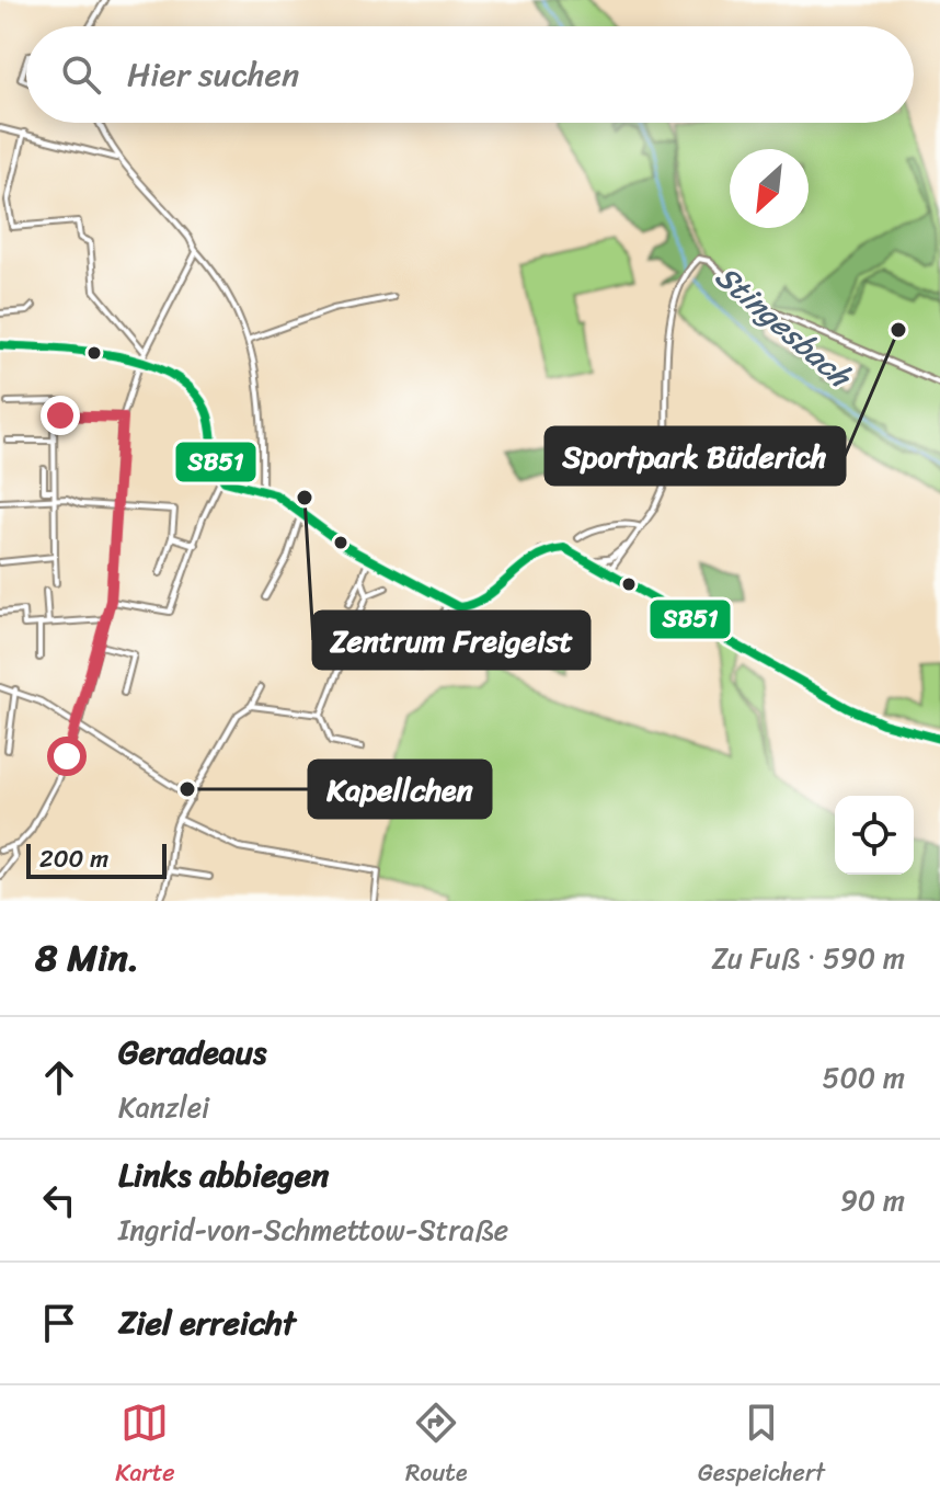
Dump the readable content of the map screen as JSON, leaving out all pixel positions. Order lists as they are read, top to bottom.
{
  "water": ["Stingesbach"],
  "places": ["Sportpark Büderich", "Zentrum Freigeist", "Kapellchen"],
  "lines": ["transit line SB51"],
  "scale_bar": "200 m",
  "north": "bottom left",
  "page": {
    "search": "Hier suchen",
    "scale": "200 m",
    "heading": ["8 Min.", "Zu Fuß · 590 m"],
    "list": [
      ["Geradeaus", "Kanzlei", "500 m"],
      ["Links abbiegen", "Ingrid-von-Schmettow-Straße", "90 m"],
      "Ziel erreicht"
    ],
    "nav": ["Karte", "Route", "Gespeichert"]
  }
}
